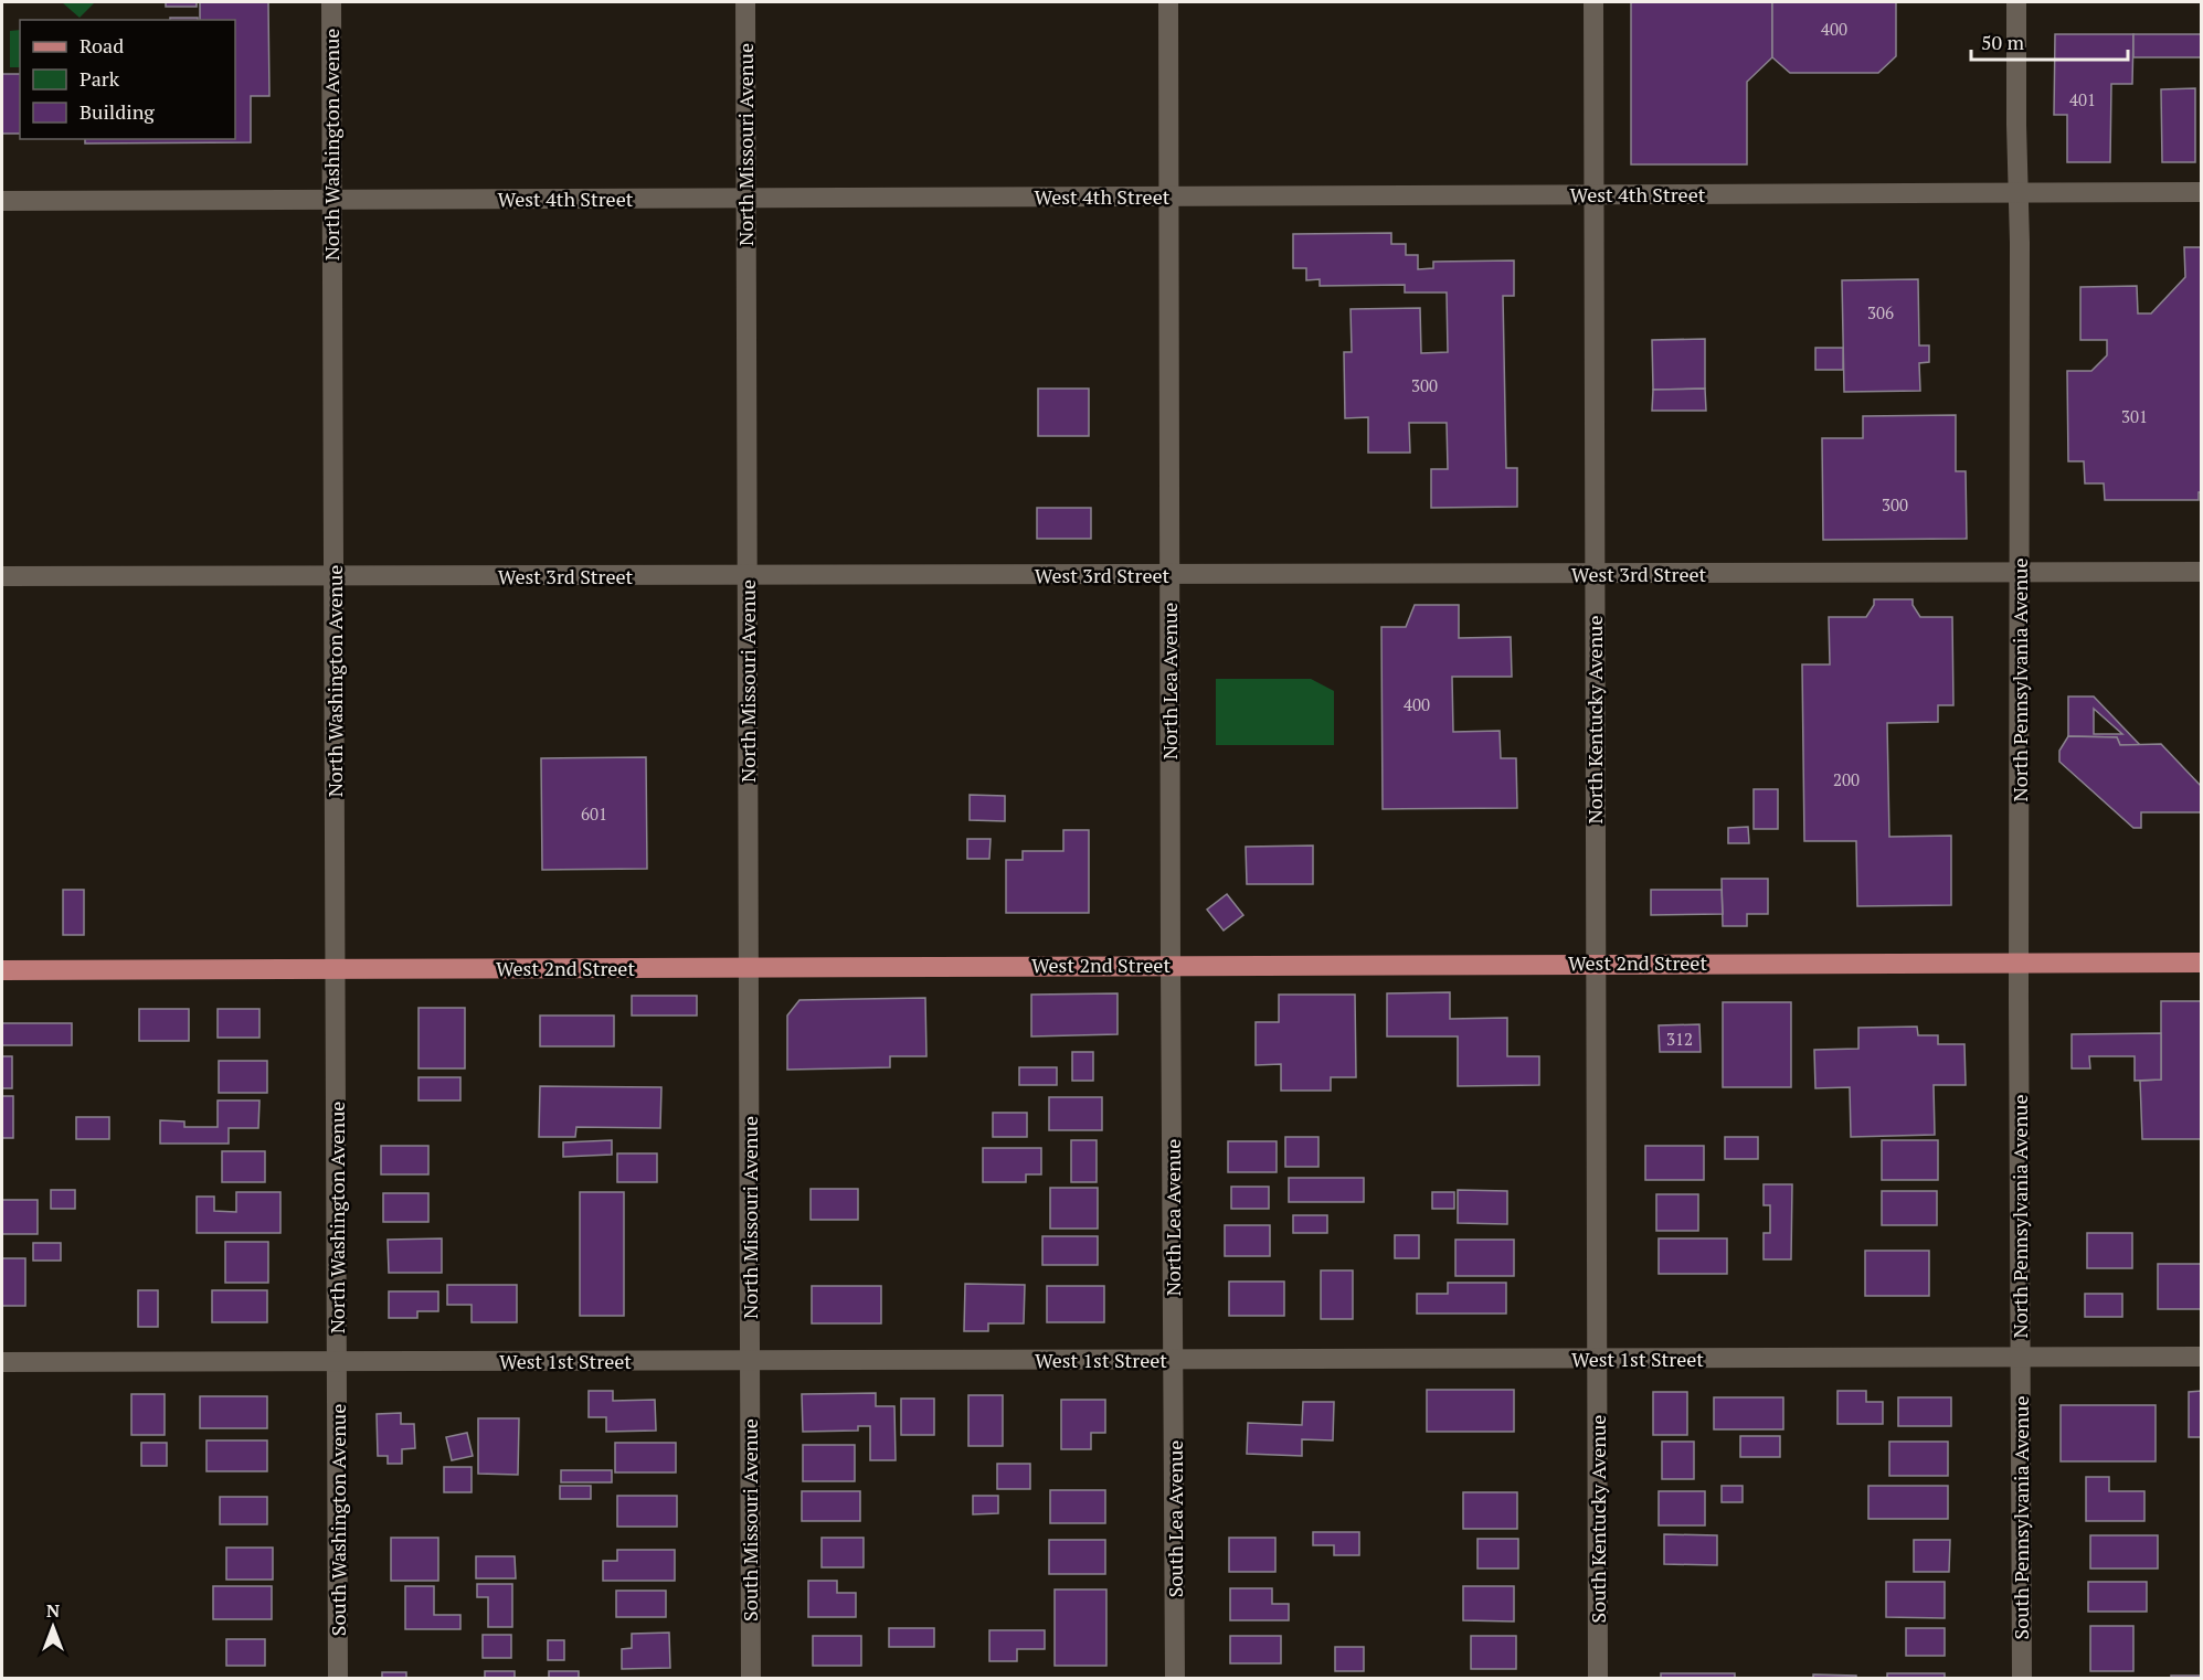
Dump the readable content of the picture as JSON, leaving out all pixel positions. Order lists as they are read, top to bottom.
{
  "streets": {
    "main road": ["West 2nd Street"],
    "street": [
      "North Washington Avenue",
      "North Missouri Avenue",
      "West 4th Street",
      "West 3rd Street",
      "North Pennsylvania Avenue",
      "North Lea Avenue",
      "North Kentucky Avenue",
      "West 1st Street",
      "South Pennsylvania Avenue",
      "South Lea Avenue",
      "South Kentucky Avenue",
      "South Washington Avenue",
      "South Missouri Avenue"
    ]
  },
  "crossings": [
    ["North Washington Avenue", "West 4th Street"],
    ["North Washington Avenue", "West 3rd Street"],
    ["North Washington Avenue", "West 2nd Street"],
    ["North Washington Avenue", "West 1st Street"],
    ["North Washington Avenue", "South Washington Avenue"],
    ["North Missouri Avenue", "West 4th Street"],
    ["North Missouri Avenue", "West 3rd Street"],
    ["North Missouri Avenue", "West 2nd Street"],
    ["North Missouri Avenue", "West 1st Street"],
    ["North Missouri Avenue", "South Missouri Avenue"],
    ["West 4th Street", "North Pennsylvania Avenue"],
    ["West 4th Street", "North Lea Avenue"],
    ["West 4th Street", "North Kentucky Avenue"],
    ["West 3rd Street", "North Pennsylvania Avenue"],
    ["West 3rd Street", "North Lea Avenue"],
    ["West 3rd Street", "North Kentucky Avenue"],
    ["North Pennsylvania Avenue", "West 2nd Street"],
    ["North Pennsylvania Avenue", "West 1st Street"],
    ["North Pennsylvania Avenue", "South Pennsylvania Avenue"],
    ["North Lea Avenue", "West 2nd Street"],
    ["North Lea Avenue", "West 1st Street"],
    ["North Lea Avenue", "South Lea Avenue"],
    ["North Kentucky Avenue", "West 2nd Street"],
    ["North Kentucky Avenue", "West 1st Street"],
    ["North Kentucky Avenue", "South Kentucky Avenue"],
    ["West 1st Street", "South Pennsylvania Avenue"],
    ["West 1st Street", "South Lea Avenue"],
    ["West 1st Street", "South Kentucky Avenue"],
    ["West 1st Street", "South Washington Avenue"],
    ["West 1st Street", "South Missouri Avenue"]
  ],
  "house_numbers": [
    "400",
    "401",
    "306",
    "300",
    "301",
    "300",
    "400",
    "200",
    "601",
    "312"
  ],
  "legend": ["Road", "Park", "Building"],
  "scale_bar": "50 m",
  "north": "top"
}
